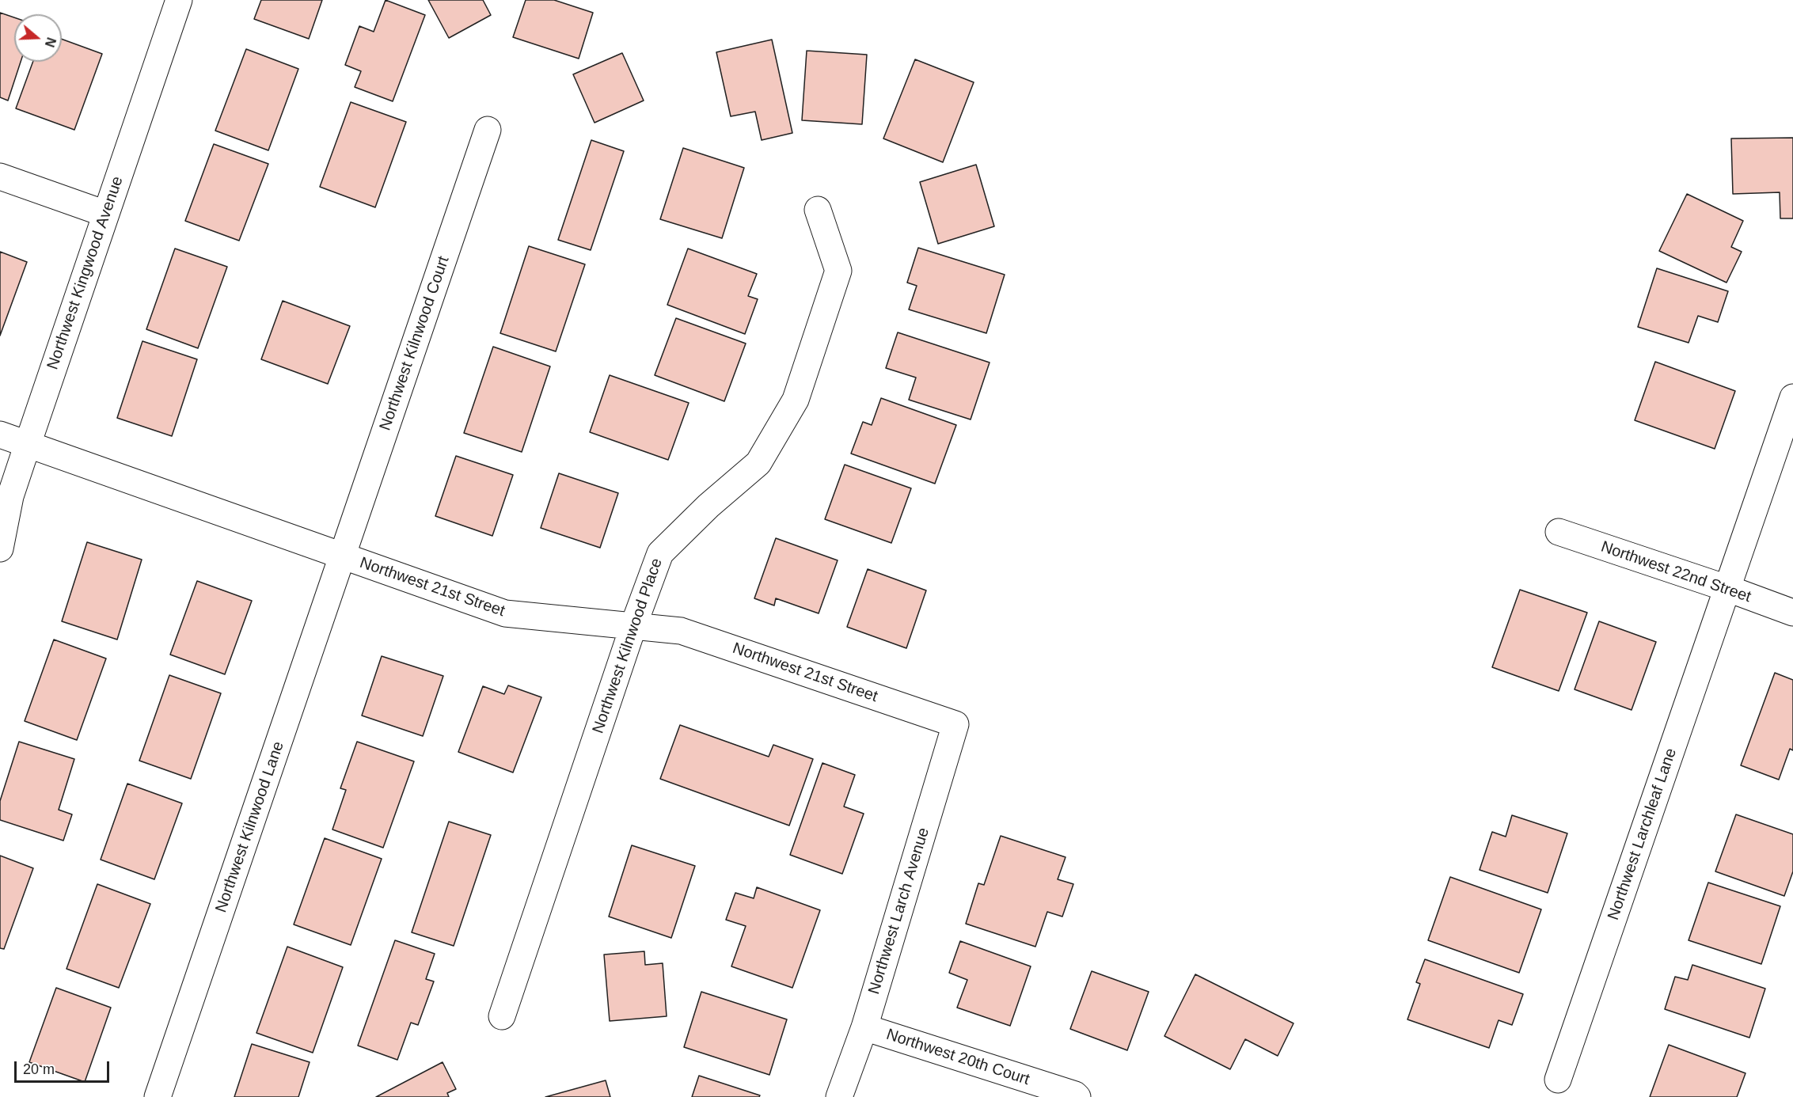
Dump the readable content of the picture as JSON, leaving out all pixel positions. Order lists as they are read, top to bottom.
{
  "streets": {
    "street": [
      "Northwest Kingwood Avenue",
      "Northwest Kilnwood Court",
      "Northwest 22nd Street",
      "Northwest 21st Street",
      "Northwest Kilnwood Place",
      "Northwest Kilnwood Lane",
      "Northwest Larchleaf Lane",
      "Northwest Larch Avenue",
      "Northwest 20th Court"
    ]
  },
  "crossings": [
    ["Northwest Kingwood Avenue", "Northwest 21st Street"],
    ["Northwest Kilnwood Court", "Northwest 21st Street"],
    ["Northwest Kilnwood Court", "Northwest Kilnwood Lane"],
    ["Northwest 22nd Street", "Northwest Larchleaf Lane"],
    ["Northwest 21st Street", "Northwest Kilnwood Place"],
    ["Northwest 21st Street", "Northwest Kilnwood Lane"],
    ["Northwest 21st Street", "Northwest Larch Avenue"],
    ["Northwest Larch Avenue", "Northwest 20th Court"]
  ],
  "scale_bar": "20 m",
  "north": "right"
}
